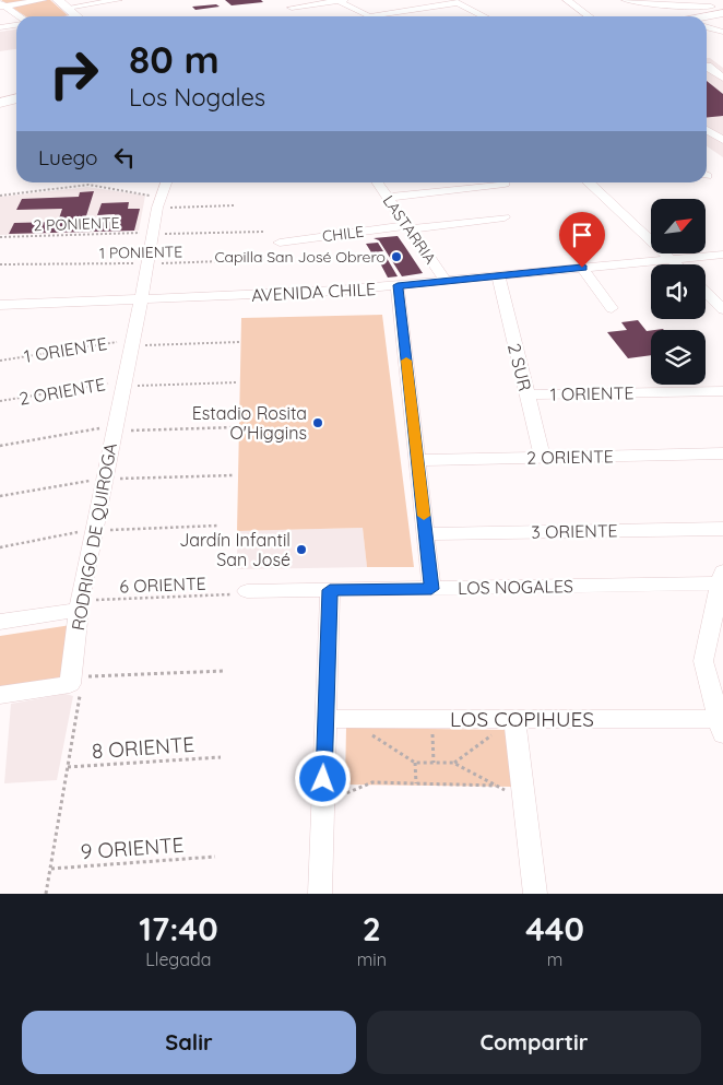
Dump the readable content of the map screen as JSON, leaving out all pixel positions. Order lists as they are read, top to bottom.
{
  "streets": {
    "street": [
      "LASTARRIA",
      "CHILE",
      "AVENIDA CHILE",
      "1 ORIENTE",
      "2 SUR",
      "2 ORIENTE",
      "3 ORIENTE",
      "RODRIGO DE QUIROGA",
      "LOS NOGALES",
      "LOS COPIHUES"
    ],
    "path": [
      "2 PONIENTE",
      "1 PONIENTE",
      "6 ORIENTE",
      "8 ORIENTE",
      "9 ORIENTE"
    ]
  },
  "crossings": [
    ["2 PONIENTE", "RODRIGO DE QUIROGA"],
    ["LASTARRIA", "CHILE"],
    ["LASTARRIA", "AVENIDA CHILE"],
    ["1 PONIENTE", "RODRIGO DE QUIROGA"],
    ["AVENIDA CHILE", "2 SUR"],
    ["AVENIDA CHILE", "RODRIGO DE QUIROGA"],
    ["1 ORIENTE", "2 SUR"],
    ["1 ORIENTE", "RODRIGO DE QUIROGA"],
    ["2 SUR", "2 ORIENTE"],
    ["2 ORIENTE", "RODRIGO DE QUIROGA"],
    ["RODRIGO DE QUIROGA", "6 ORIENTE"],
    ["6 ORIENTE", "LOS NOGALES"]
  ],
  "places": ["Capilla San José Obrero", "Estadio Rosita O'Higgins", "Jardín Infantil San José"],
  "north": "top right",
  "page": {
    "turn": ["80 m", "Los Nogales"],
    "then": "Luego",
    "eta": [
      "17:40",
      "Llegada",
      "2",
      "min",
      "440",
      "m"
    ],
    "buttons": ["Salir", "Compartir"]
  }
}
